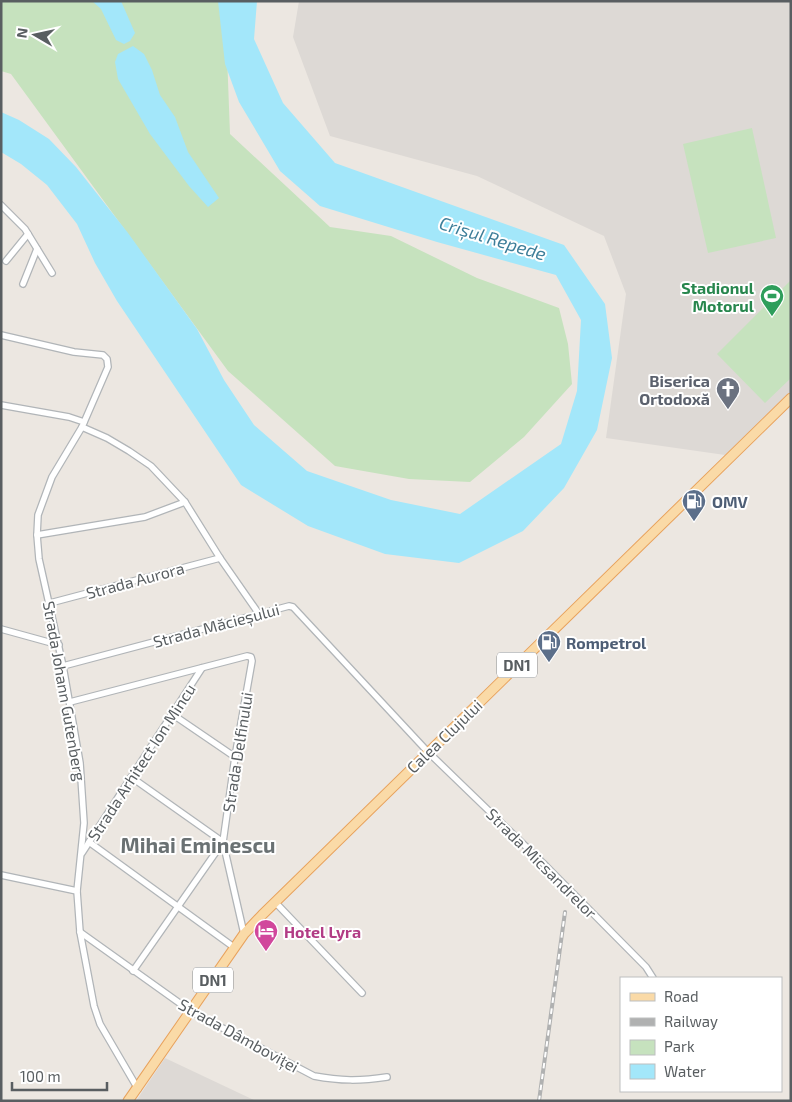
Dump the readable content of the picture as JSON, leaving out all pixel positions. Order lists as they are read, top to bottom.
{
  "streets": {
    "main road": ["DN1", "Calea Clujului"],
    "street": [
      "Strada Aurora",
      "Strada Măcieșului",
      "Strada Johann Gutenberg",
      "Strada Delfinului",
      "Strada Arhitect Ion Mincu",
      "Strada Micsandrelor",
      "Strada Dâmboviței"
    ]
  },
  "crossings": [
    ["Strada Aurora", "Strada Johann Gutenberg"],
    ["Strada Măcieșului", "Strada Johann Gutenberg"],
    ["Strada Măcieșului", "Calea Clujului"],
    ["Strada Măcieșului", "Strada Micsandrelor"],
    ["Strada Johann Gutenberg", "Calea Clujului"],
    ["Strada Johann Gutenberg", "Strada Arhitect Ion Mincu"],
    ["Strada Johann Gutenberg", "Strada Dâmboviței"],
    ["Calea Clujului", "Strada Delfinului"],
    ["Calea Clujului", "Strada Micsandrelor"],
    ["Calea Clujului", "Strada Dâmboviței"],
    ["Strada Delfinului", "Strada Arhitect Ion Mincu"]
  ],
  "districts": ["Mihai Eminescu"],
  "water": ["Crișul Repede"],
  "places": {
    "sports": ["Stadionul Motorul"],
    "church": ["Biserica Ortodoxă"],
    "fuel station": ["OMV", "Rompetrol"],
    "hotel": ["Hotel Lyra"]
  },
  "legend": [
    "Road",
    "Railway",
    "Park",
    "Water"
  ],
  "scale_bar": "100 m",
  "north": "left"
}
